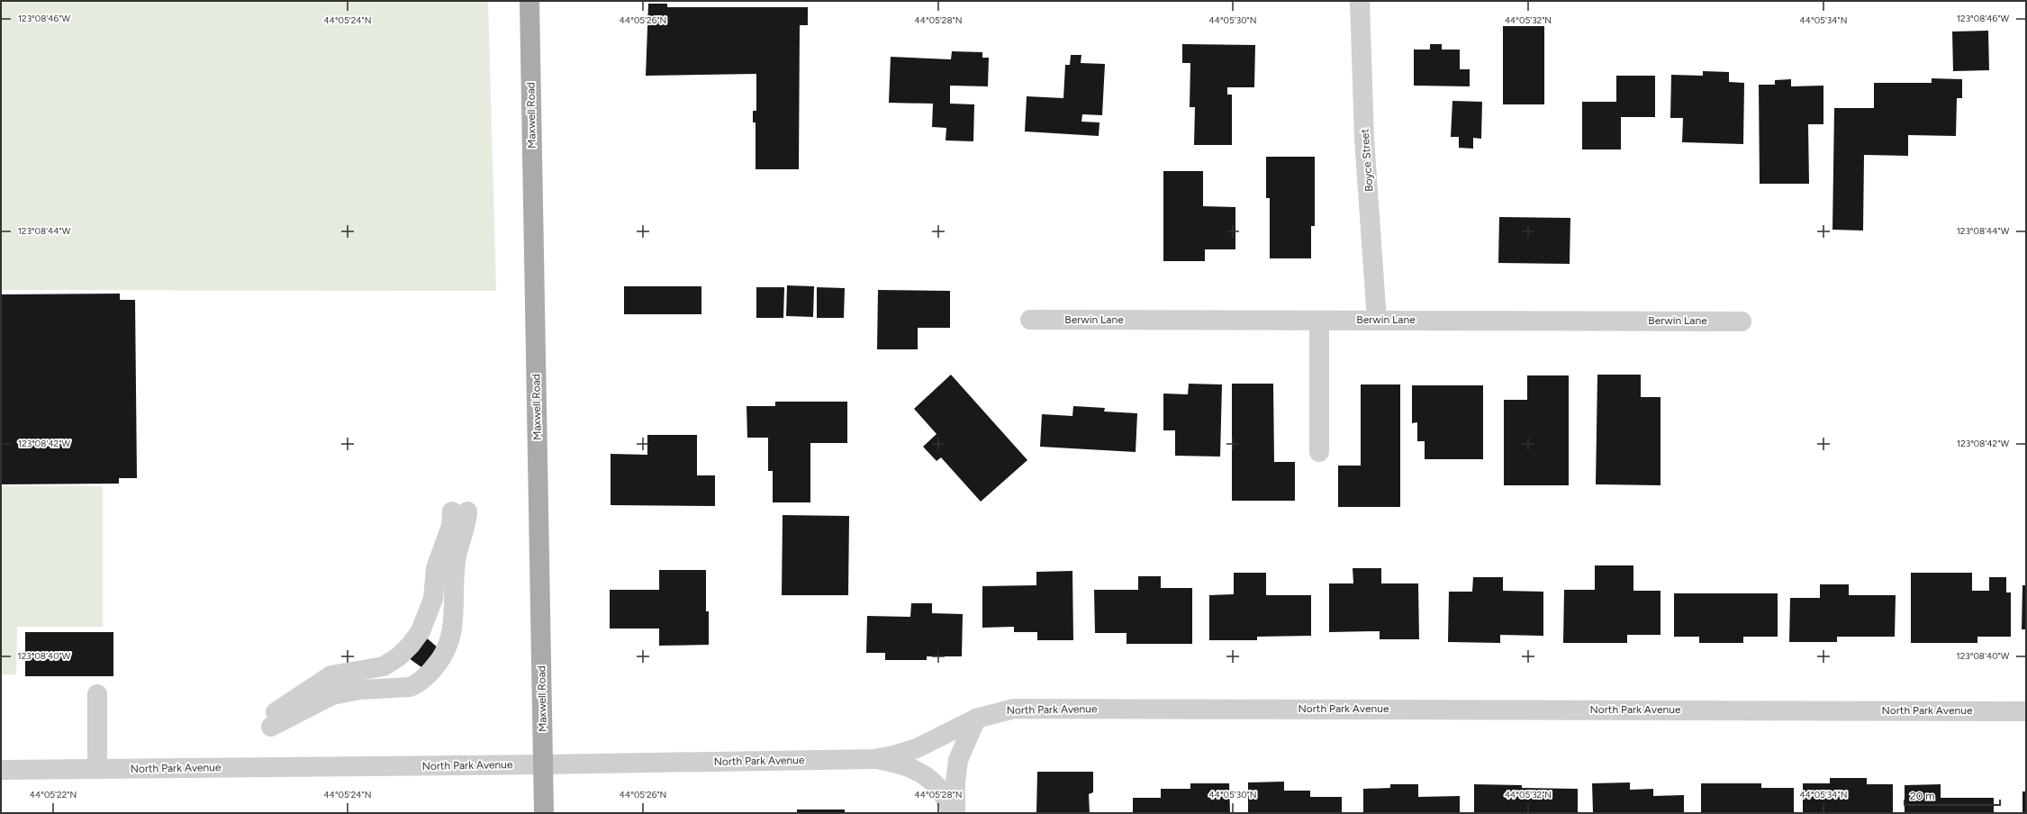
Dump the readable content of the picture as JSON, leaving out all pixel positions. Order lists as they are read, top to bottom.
{
  "streets": {
    "main road": ["Maxwell Road"],
    "street": ["Boyce Street", "Berwin Lane", "North Park Avenue"]
  },
  "crossings": [
    ["Maxwell Road", "North Park Avenue"],
    ["Boyce Street", "Berwin Lane"]
  ],
  "scale_bar": "20 m",
  "coordinates": [
    "123°08'46\"W",
    "44°05'24\"N",
    "44°05'26\"N",
    "44°05'28\"N",
    "44°05'30\"N",
    "44°05'32\"N",
    "44°05'34\"N",
    "123°08'44\"W",
    "123°08'42\"W",
    "123°08'40\"W",
    "44°05'22\"N"
  ]
}
